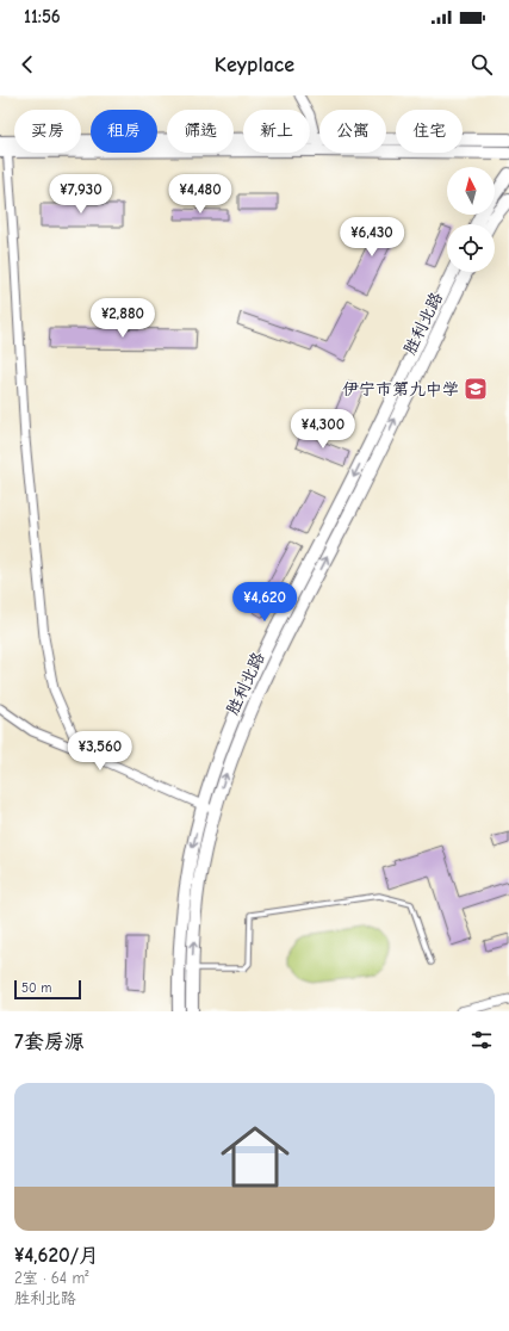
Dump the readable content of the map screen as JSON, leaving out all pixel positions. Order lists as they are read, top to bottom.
{
  "streets": {
    "main road": ["胜利北路"]
  },
  "places": {
    "school or university": ["伊宁市第九中学"]
  },
  "scale_bar": "50 m",
  "north": "top",
  "page": {
    "status": "11:56",
    "header": "Keyplace",
    "chip": [
      "买房",
      "租房",
      "筛选",
      "新上",
      "公寓",
      "住宅"
    ],
    "price": [
      "¥7,930",
      "¥4,480",
      "¥6,430",
      "¥2,880",
      "¥4,300",
      "¥4,620",
      "¥3,560"
    ],
    "scale": "50 m",
    "heading": "7套房源",
    "list": [
      {
        "name": "¥4,620/月",
        "note": "2室 · 64 m² · 胜利北路"
      }
    ]
  }
}
